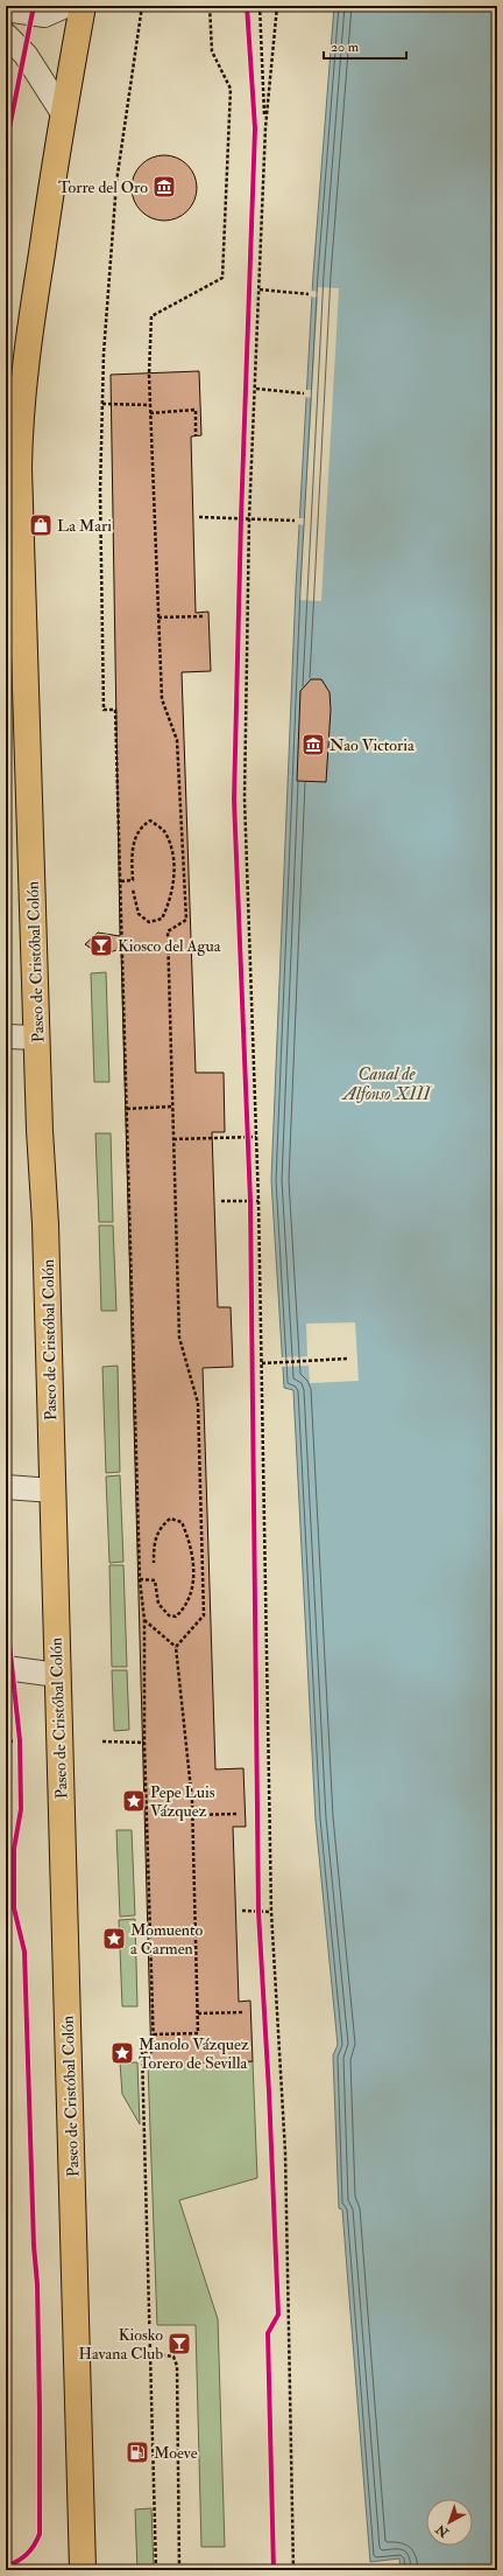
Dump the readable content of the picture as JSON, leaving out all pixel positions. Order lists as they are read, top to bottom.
{
  "streets": {
    "main road": ["Paseo de Cristóbal Colón"]
  },
  "water": ["Canal de Alfonso XIII"],
  "places": {
    "museum": ["Torre del Oro", "Nao Victoria"],
    "shop": ["La Mari"],
    "bar": ["Kiosco del Agua", "Kiosko Havana Club"],
    "place": ["Pepe Luis Vázquez", "Momuento a Carmen", "Manolo Vázquez Torero de Sevilla"],
    "fuel station": ["Moeve"]
  },
  "scale_bar": "20 m",
  "north": "bottom left"
}
